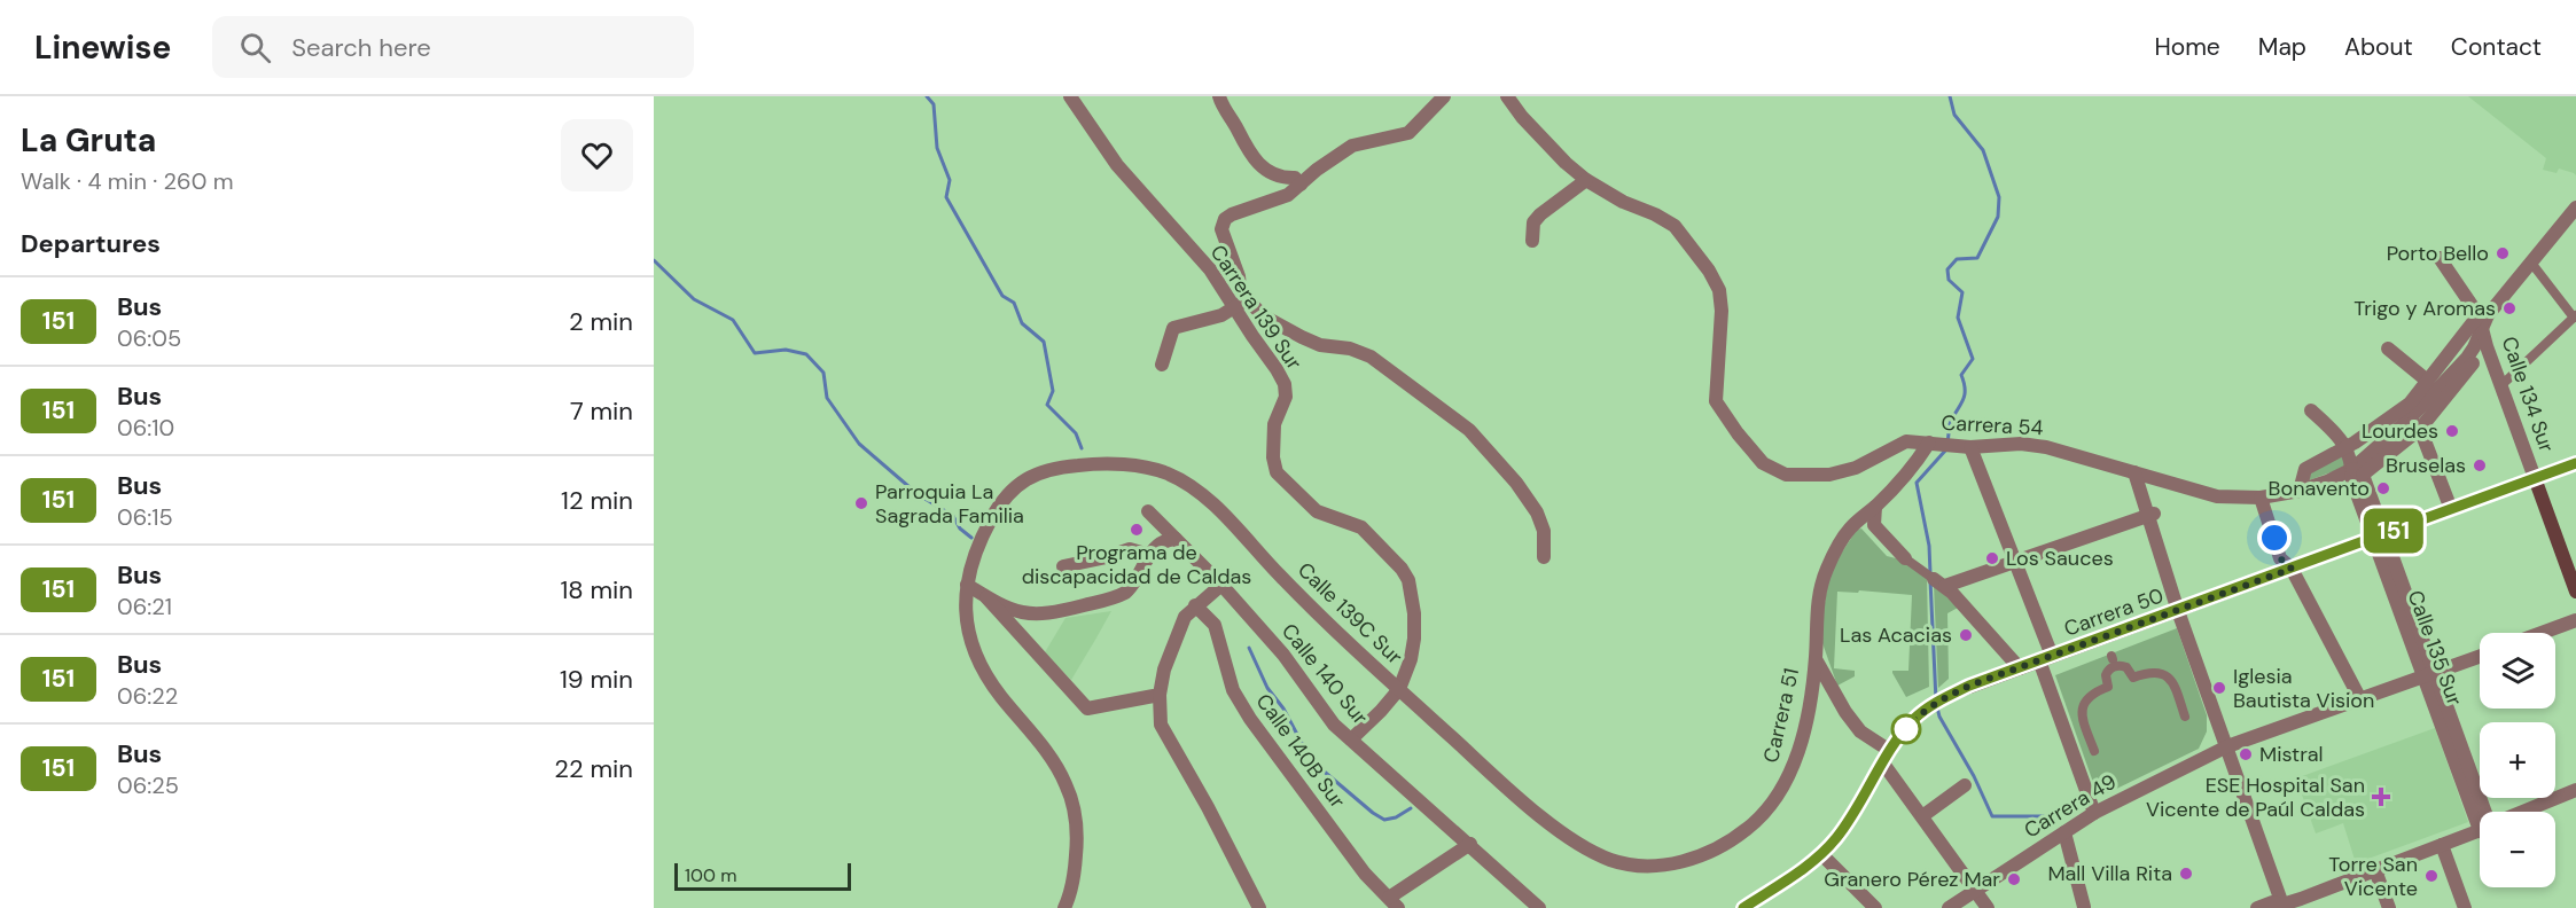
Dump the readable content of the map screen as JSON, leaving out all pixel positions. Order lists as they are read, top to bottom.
{
  "streets": {
    "main road": ["Calle 134 Sur", "Carrera 50"],
    "street": [
      "Carrera 139 Sur",
      "Carrera 54",
      "Calle 139C Sur",
      "Calle 135 Sur",
      "Calle 140 Sur",
      "Carrera 51",
      "Calle 140B Sur",
      "Carrera 49"
    ]
  },
  "crossings": [
    ["Carrera 139 Sur", "Calle 139C Sur"],
    ["Calle 134 Sur", "Carrera 54"],
    ["Calle 134 Sur", "Carrera 50"],
    ["Carrera 54", "Calle 135 Sur"],
    ["Carrera 54", "Carrera 51"],
    ["Carrera 50", "Calle 135 Sur"],
    ["Calle 139C Sur", "Carrera 51"],
    ["Calle 135 Sur", "Carrera 49"]
  ],
  "places": {
    "other": [
      "Porto Bello",
      "Trigo y Aromas",
      "Lourdes",
      "Bruselas",
      "Bonavento",
      "Parroquia La Sagrada Familia",
      "Programa de discapacidad de Caldas",
      "Los Sauces",
      "Las Acacias",
      "Iglesia Bautista Vision",
      "Mistral",
      "Mall Villa Rita",
      "Torre San Vicente",
      "Granero Pérez Mar"
    ],
    "health": ["ESE Hospital San Vicente de Paúl Caldas"]
  },
  "lines": ["bus line 151"],
  "scale_bar": "100 m",
  "page": {
    "header": "Linewise",
    "search": "Search here",
    "nav": [
      "Home",
      "Map",
      "About",
      "Contact"
    ],
    "heading": [
      ["La Gruta", "Walk · 4 min · 260 m"],
      "Departures"
    ],
    "on_map": "151",
    "list": [
      {
        "mark": "151",
        "name": "Bus",
        "note": "06:05",
        "value": "2 min"
      },
      {
        "mark": "151",
        "name": "Bus",
        "note": "06:10",
        "value": "7 min"
      },
      {
        "mark": "151",
        "name": "Bus",
        "note": "06:15",
        "value": "12 min"
      },
      {
        "mark": "151",
        "name": "Bus",
        "note": "06:21",
        "value": "18 min"
      },
      {
        "mark": "151",
        "name": "Bus",
        "note": "06:22",
        "value": "19 min"
      },
      {
        "mark": "151",
        "name": "Bus",
        "note": "06:25",
        "value": "22 min"
      }
    ],
    "map_buttons": ["+", "−"],
    "scale": "100 m"
  }
}
